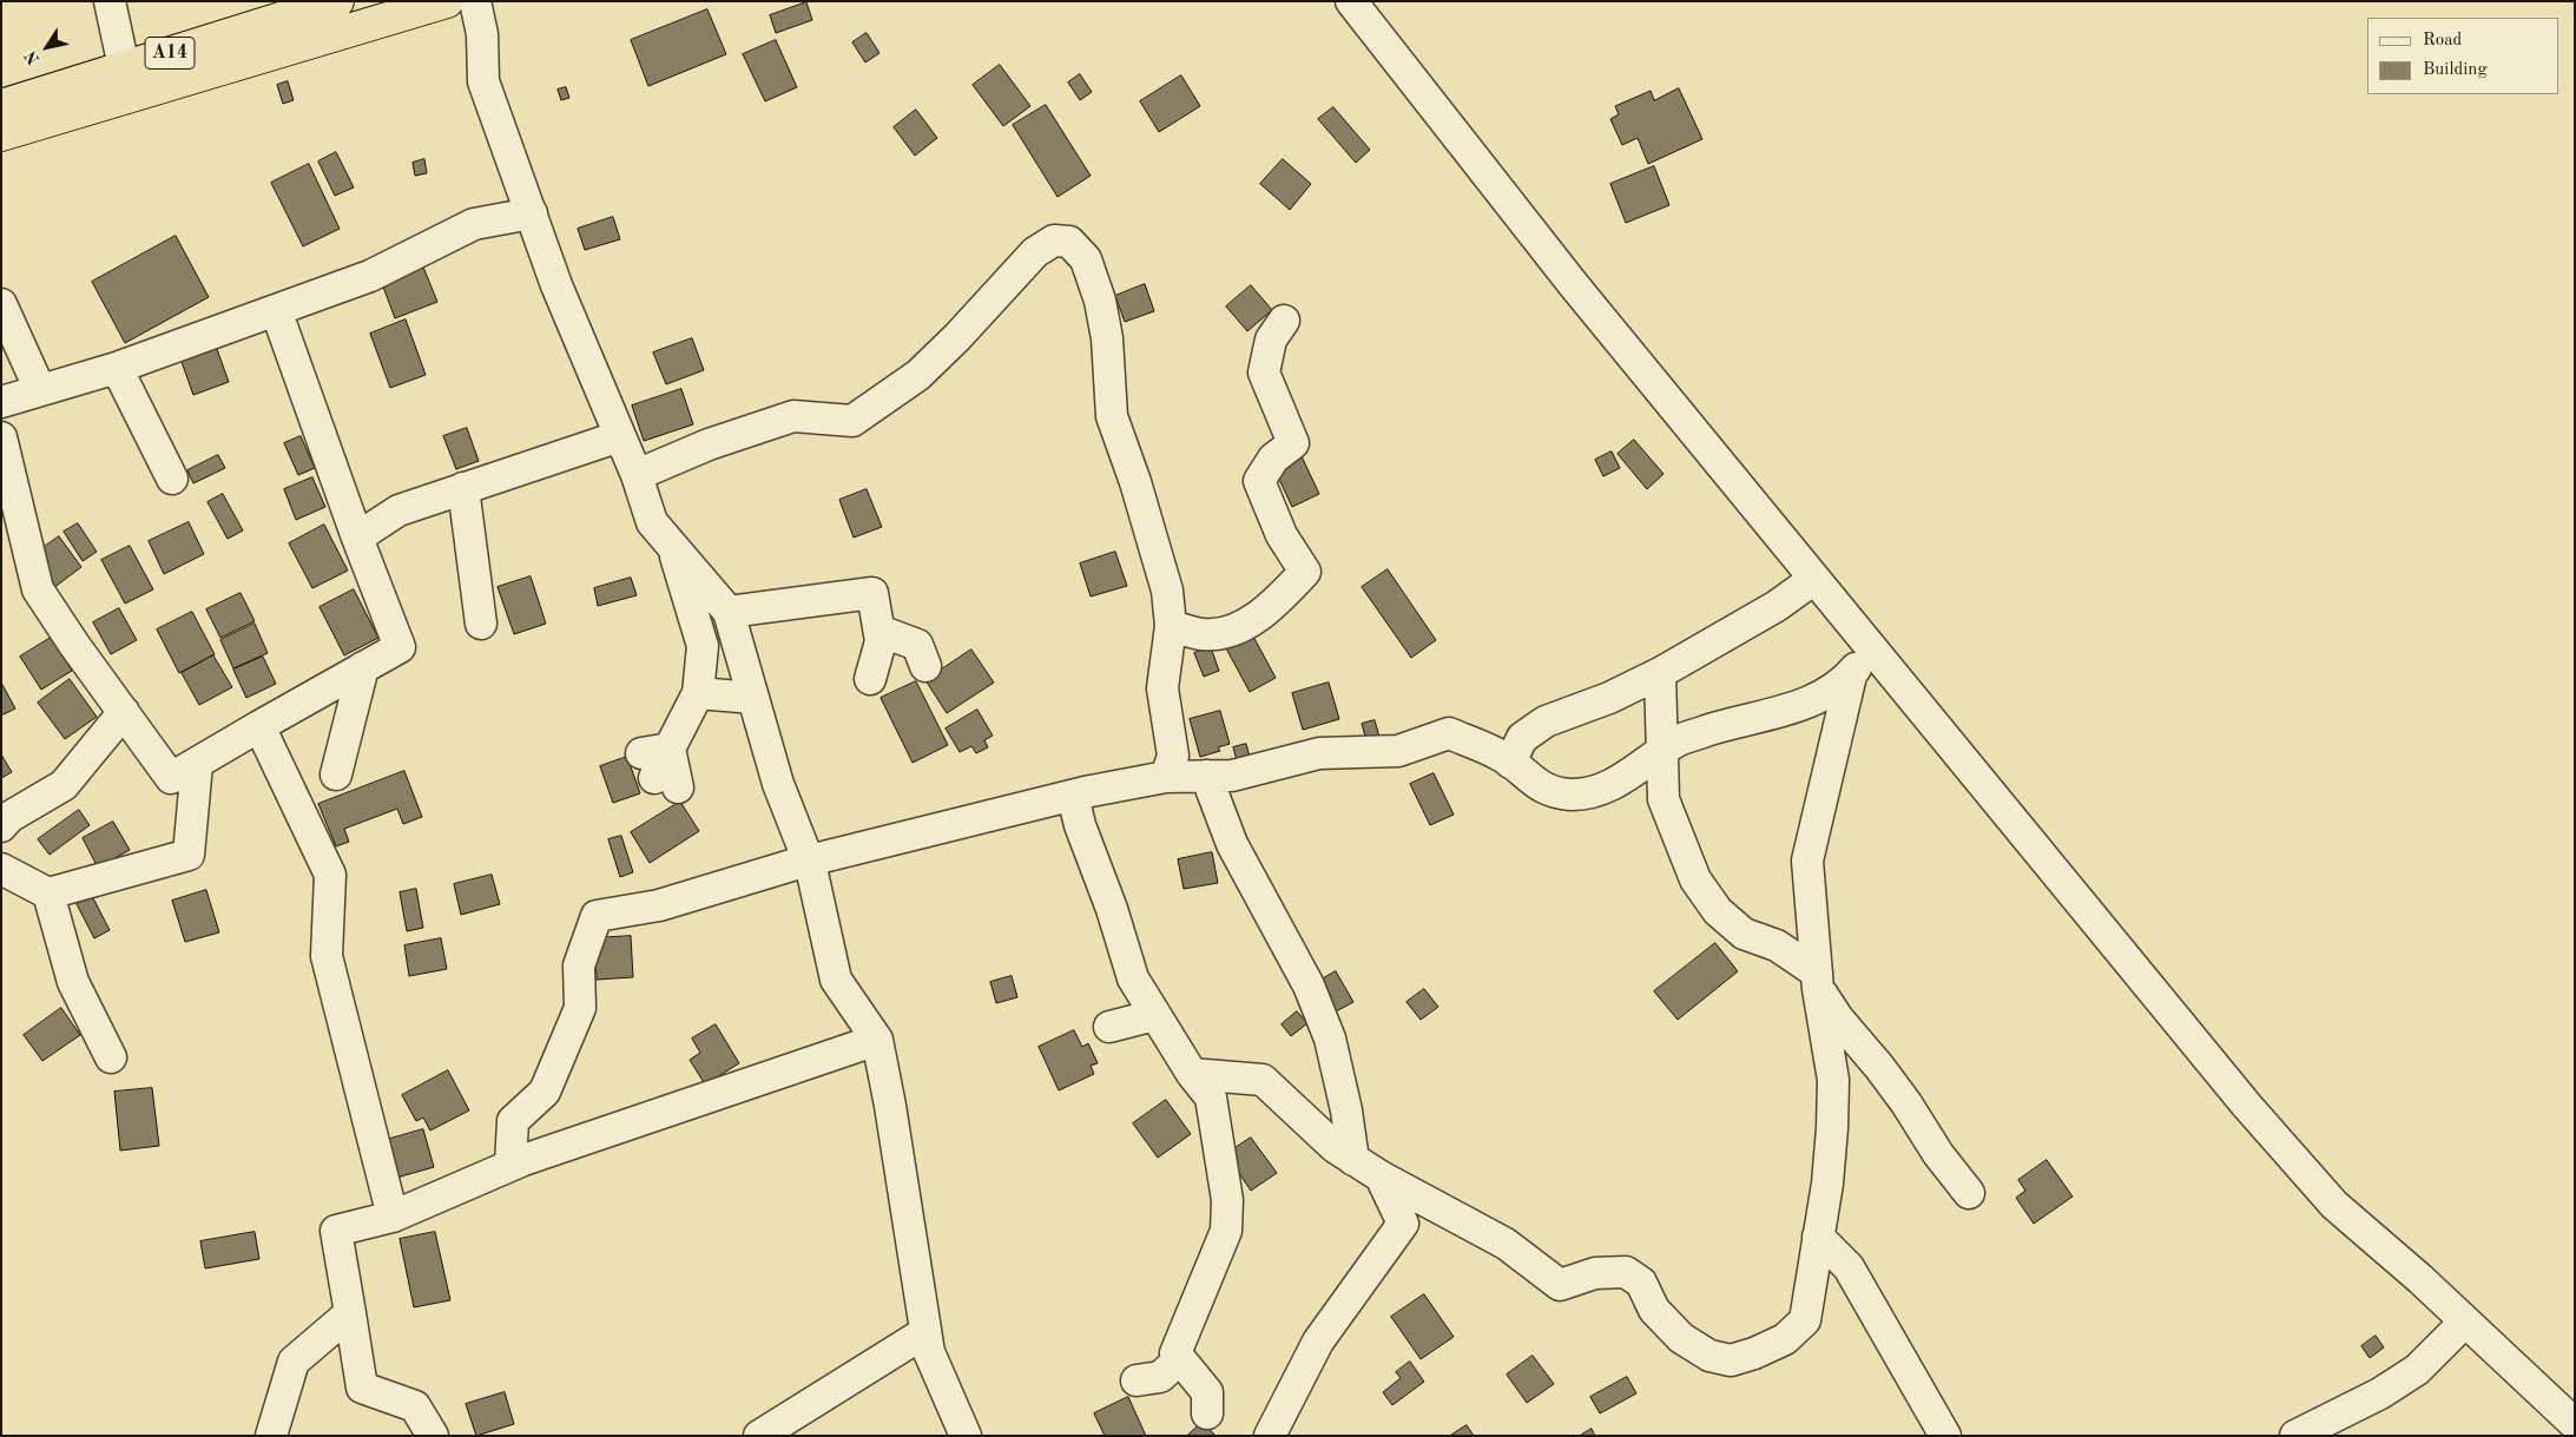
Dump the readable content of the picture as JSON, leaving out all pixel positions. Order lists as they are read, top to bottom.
{
  "streets": {
    "highway": ["A14"]
  },
  "legend": ["Road", "Building"],
  "north": "bottom left"
}
